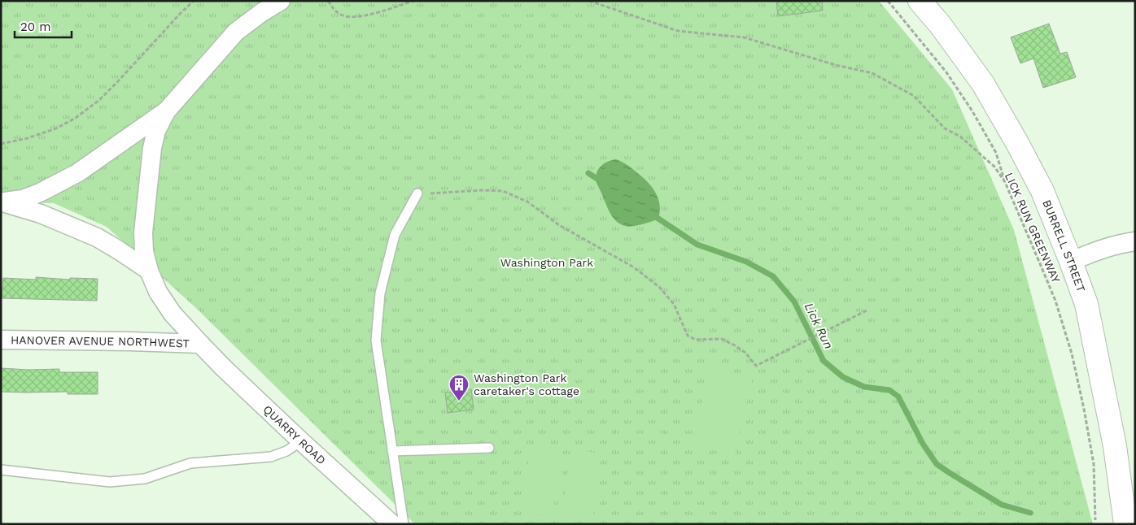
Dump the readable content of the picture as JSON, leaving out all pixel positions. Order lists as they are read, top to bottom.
{
  "streets": {
    "street": ["BURRELL STREET", "HANOVER AVENUE NORTHWEST", "QUARRY ROAD"],
    "path": ["LICK RUN GREENWAY"]
  },
  "crossings": [
    ["HANOVER AVENUE NORTHWEST", "QUARRY ROAD"]
  ],
  "water": ["Lick Run"],
  "parks": ["Washington Park"],
  "places": {
    "building": ["Washington Park caretaker's cottage"]
  },
  "scale_bar": "20 m"
}
